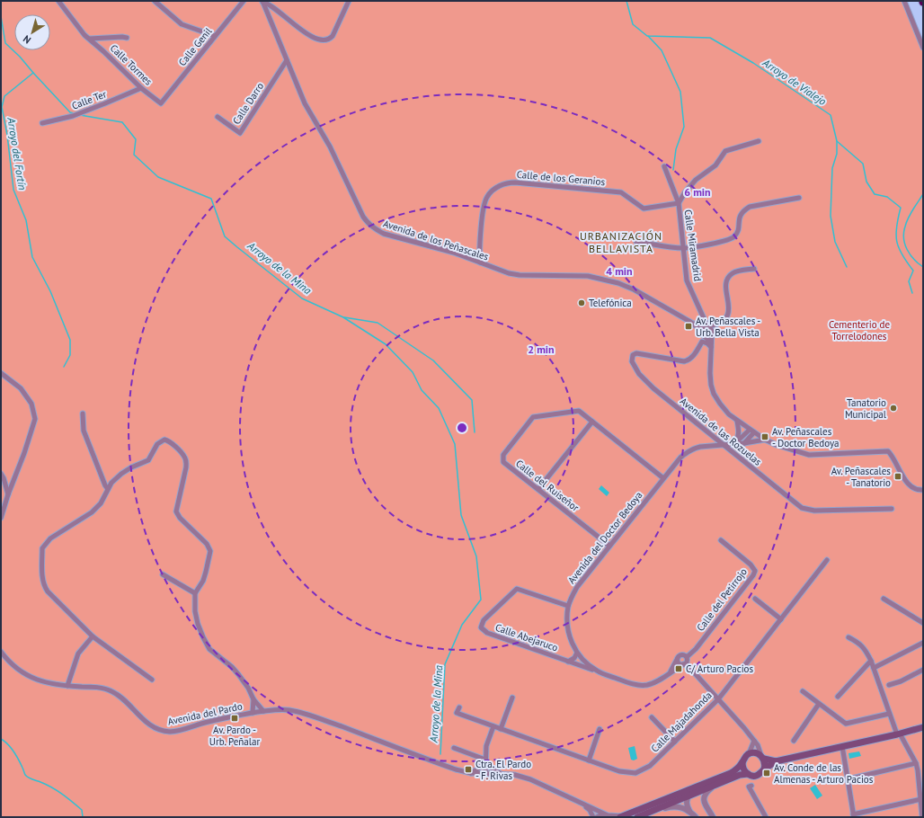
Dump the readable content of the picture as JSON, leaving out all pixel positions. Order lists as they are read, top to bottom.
{
  "streets": {
    "street": [
      "Calle Genil",
      "Calle Tormes",
      "Calle Ter",
      "Calle Darro",
      "Calle de los Geranios",
      "Avenida de los Peñascales",
      "Calle Miramadrid",
      "Avenida de las Rozuelas",
      "Calle del Ruiseñor",
      "Avenida del Doctor Bedoya",
      "Calle del Petirrojo",
      "Calle Abejaruco",
      "Avenida del Pardo",
      "Calle Majadahonda"
    ]
  },
  "crossings": [
    ["Calle Genil", "Calle Tormes"],
    ["Calle Tormes", "Calle Ter"],
    ["Calle Darro", "Avenida de los Peñascales"],
    ["Calle de los Geranios", "Avenida de los Peñascales"],
    ["Calle de los Geranios", "Calle Miramadrid"],
    ["Avenida de los Peñascales", "Calle Miramadrid"],
    ["Avenida de las Rozuelas", "Avenida del Doctor Bedoya"],
    ["Calle del Ruiseñor", "Avenida del Doctor Bedoya"],
    ["Avenida del Doctor Bedoya", "Calle del Petirrojo"],
    ["Avenida del Doctor Bedoya", "Calle Abejaruco"]
  ],
  "districts": ["URBANIZACIÓN BELLAVISTA"],
  "water": ["Arroyo de Vialejo", "Arroyo del Fortín", "Arroyo de la Mina"],
  "parks": ["Cementerio de Torrelodones"],
  "places": {
    "other": ["Telefónica", "Tanatorio Municipal"],
    "transit": [
      "Av. Peñascales - Urb. Bella Vista",
      "Av. Peñascales - Doctor Bedoya",
      "Av. Peñascales - Tanatorio",
      "C/ Arturo Pacios",
      "Av. Pardo - Urb. Peñalar",
      "Ctra. El Pardo - F. Rivas",
      "Av. Conde de las Almenas - Arturo Pacios"
    ]
  },
  "north": "bottom left",
  "rings": ["6 min", "4 min", "2 min"]
}
